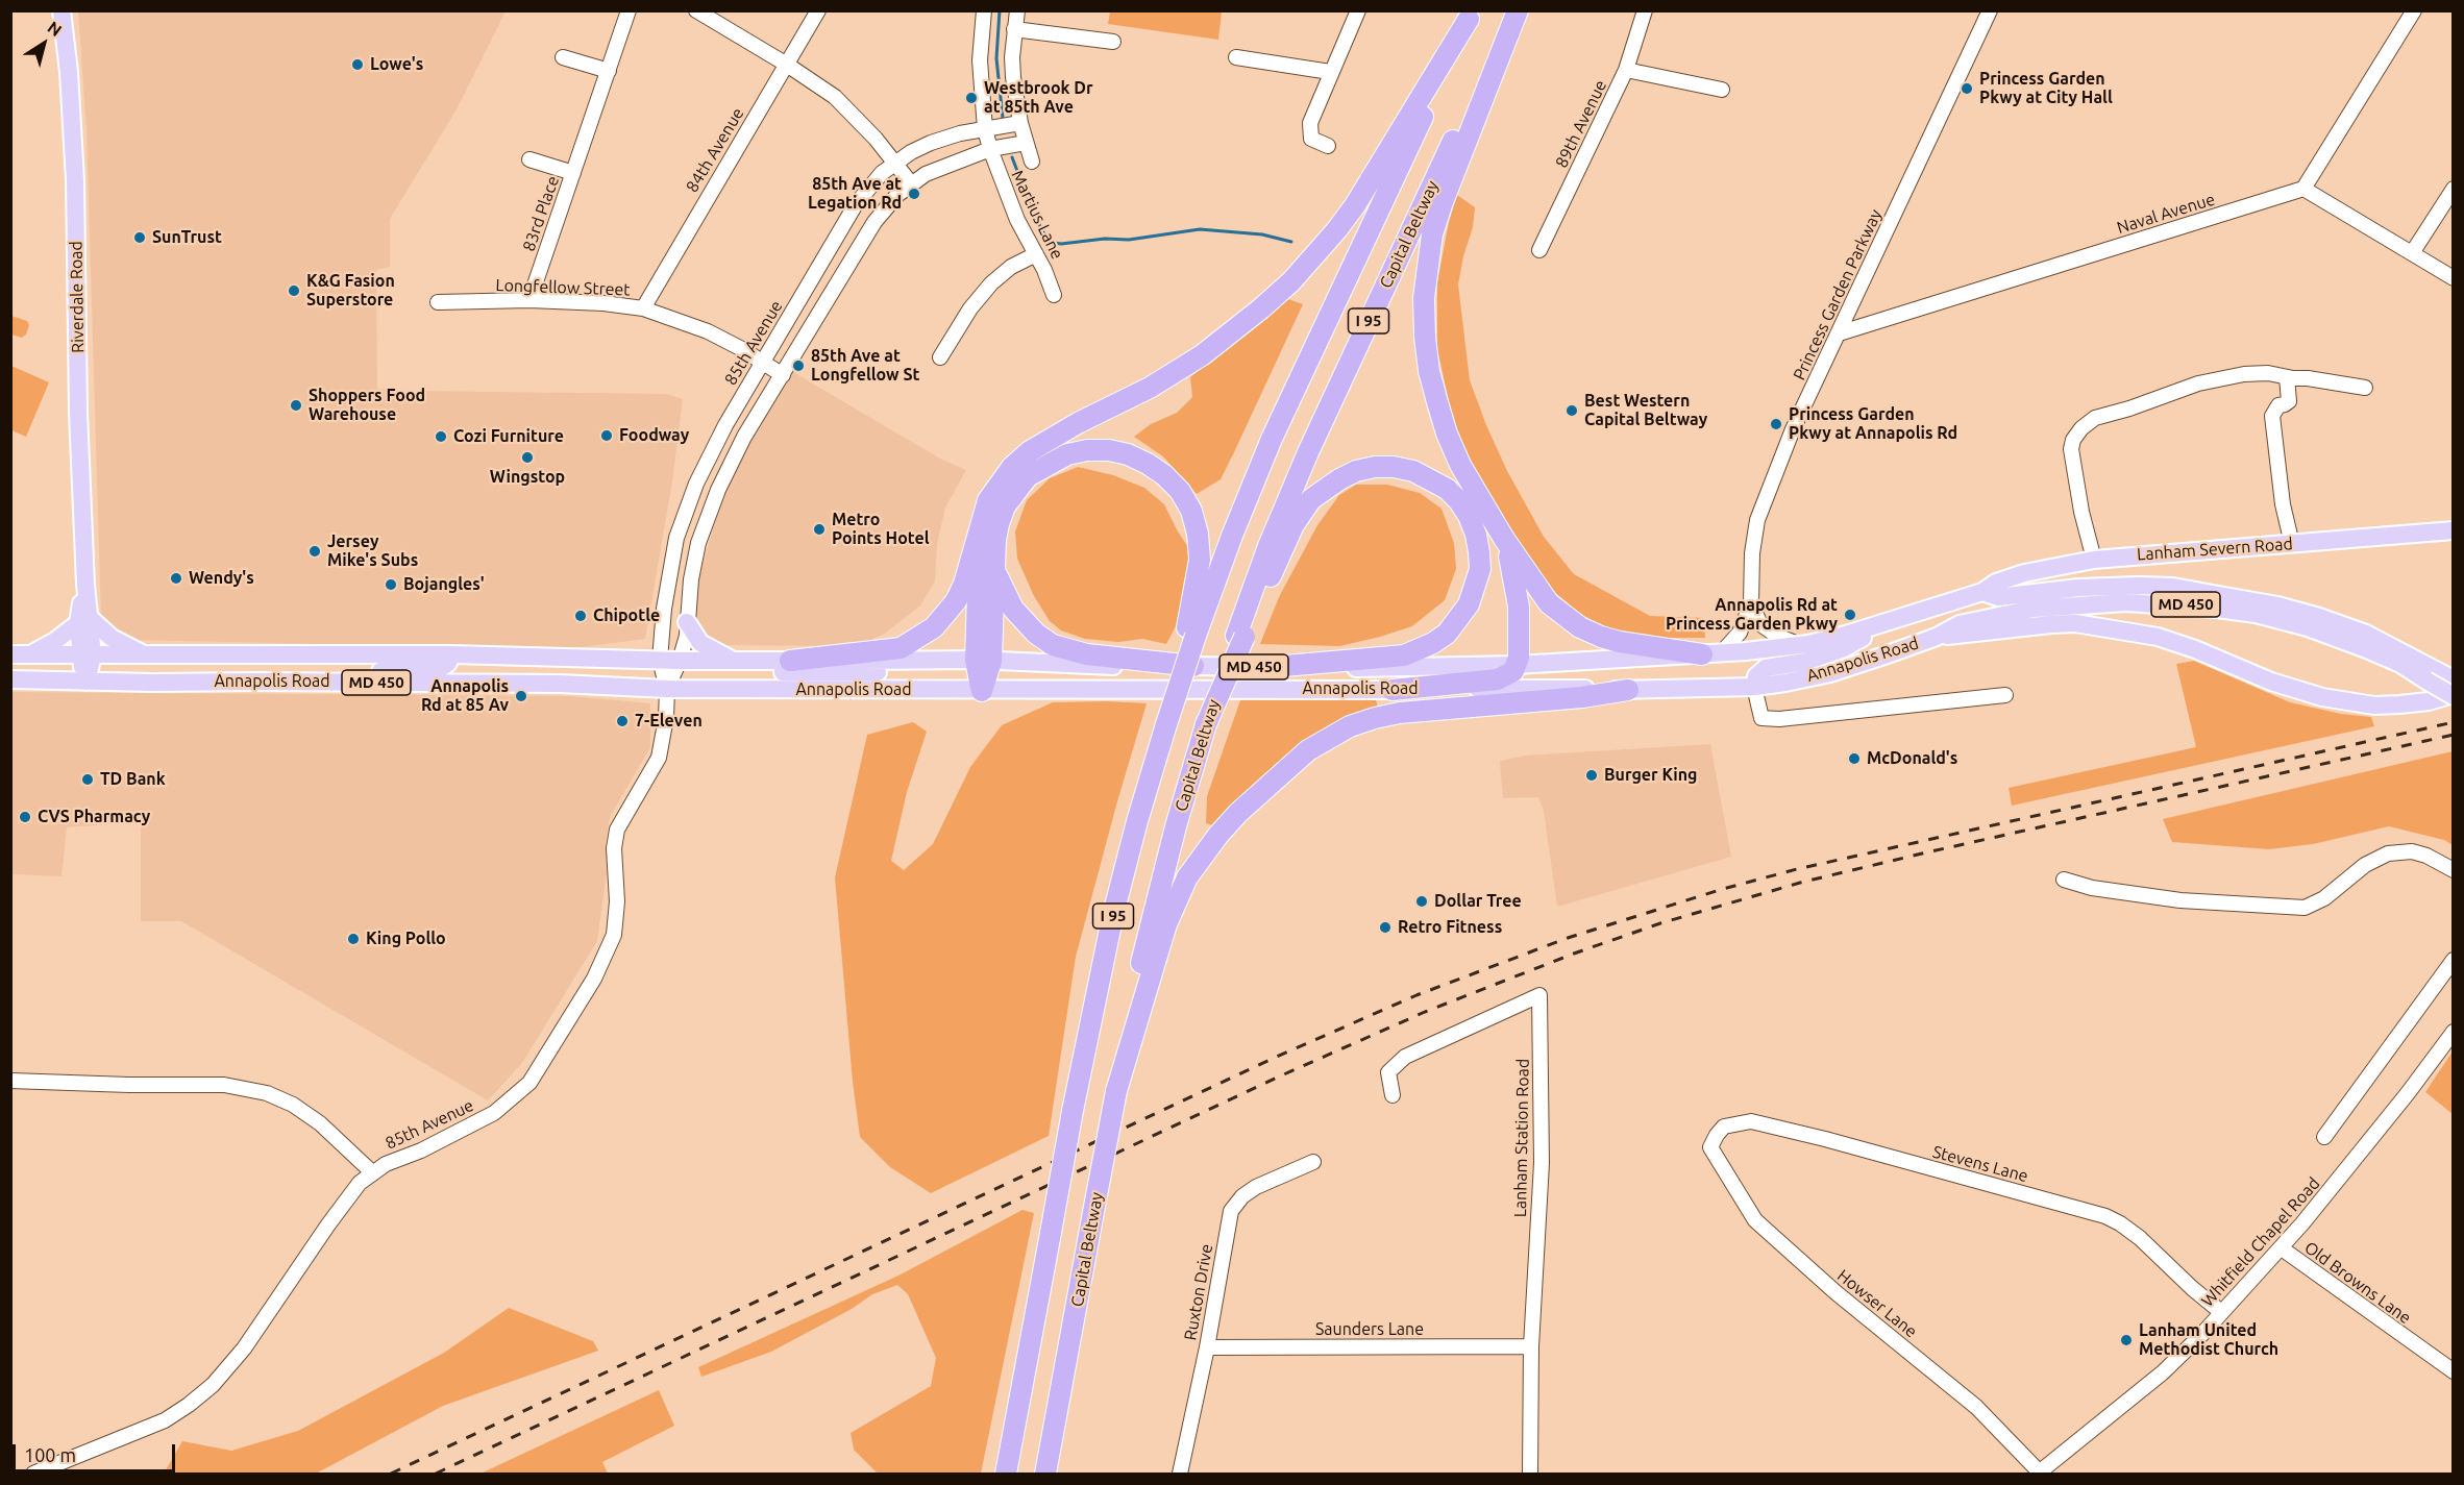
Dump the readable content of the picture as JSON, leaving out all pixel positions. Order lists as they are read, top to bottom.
{
  "streets": {
    "highway": ["Capital Beltway", "I 95"],
    "main road": [
      "Riverdale Road",
      "Lanham Severn Road",
      "MD 450",
      "Annapolis Road"
    ],
    "street": [
      "89th Avenue",
      "84th Avenue",
      "83rd Place",
      "Naval Avenue",
      "Martius Lane",
      "Longfellow Street",
      "Princess Garden Parkway",
      "85th Avenue",
      "Lanham Station Road",
      "Stevens Lane",
      "Whitfield Chapel Road",
      "Old Browns Lane",
      "Ruxton Drive",
      "Howser Lane",
      "Saunders Lane"
    ]
  },
  "crossings": [
    ["84th Avenue", "Longfellow Street"],
    ["83rd Place", "Longfellow Street"],
    ["Naval Avenue", "Princess Garden Parkway"],
    ["Martius Lane", "85th Avenue"],
    ["Longfellow Street", "85th Avenue"],
    ["Princess Garden Parkway", "Annapolis Road"],
    ["Riverdale Road", "Annapolis Road"],
    ["85th Avenue", "Annapolis Road"],
    ["Lanham Severn Road", "Annapolis Road"],
    ["Lanham Station Road", "Saunders Lane"],
    ["Stevens Lane", "Whitfield Chapel Road"],
    ["Stevens Lane", "Howser Lane"],
    ["Whitfield Chapel Road", "Old Browns Lane"],
    ["Whitfield Chapel Road", "Howser Lane"],
    ["Ruxton Drive", "Saunders Lane"]
  ],
  "places": [
    "Lowe's",
    "Princess Garden Pkwy at City Hall",
    "Westbrook Dr at 85th Ave",
    "85th Ave at Legation Rd",
    "SunTrust",
    "K&G Fasion Superstore",
    "85th Ave at Longfellow St",
    "Shoppers Food Warehouse",
    "Best Western Capital Beltway",
    "Princess Garden Pkwy at Annapolis Rd",
    "Foodway",
    "Cozi Furniture",
    "Wingstop",
    "Metro Points Hotel",
    "Jersey Mike's Subs",
    "Wendy's",
    "Bojangles'",
    "Annapolis Rd at Princess Garden Pkwy",
    "Chipotle",
    "Annapolis Rd at 85 Av",
    "7-Eleven",
    "McDonald's",
    "Burger King",
    "TD Bank",
    "CVS Pharmacy",
    "Dollar Tree",
    "Retro Fitness",
    "King Pollo",
    "Lanham United Methodist Church"
  ],
  "scale_bar": "100 m",
  "north": "top right"
}
